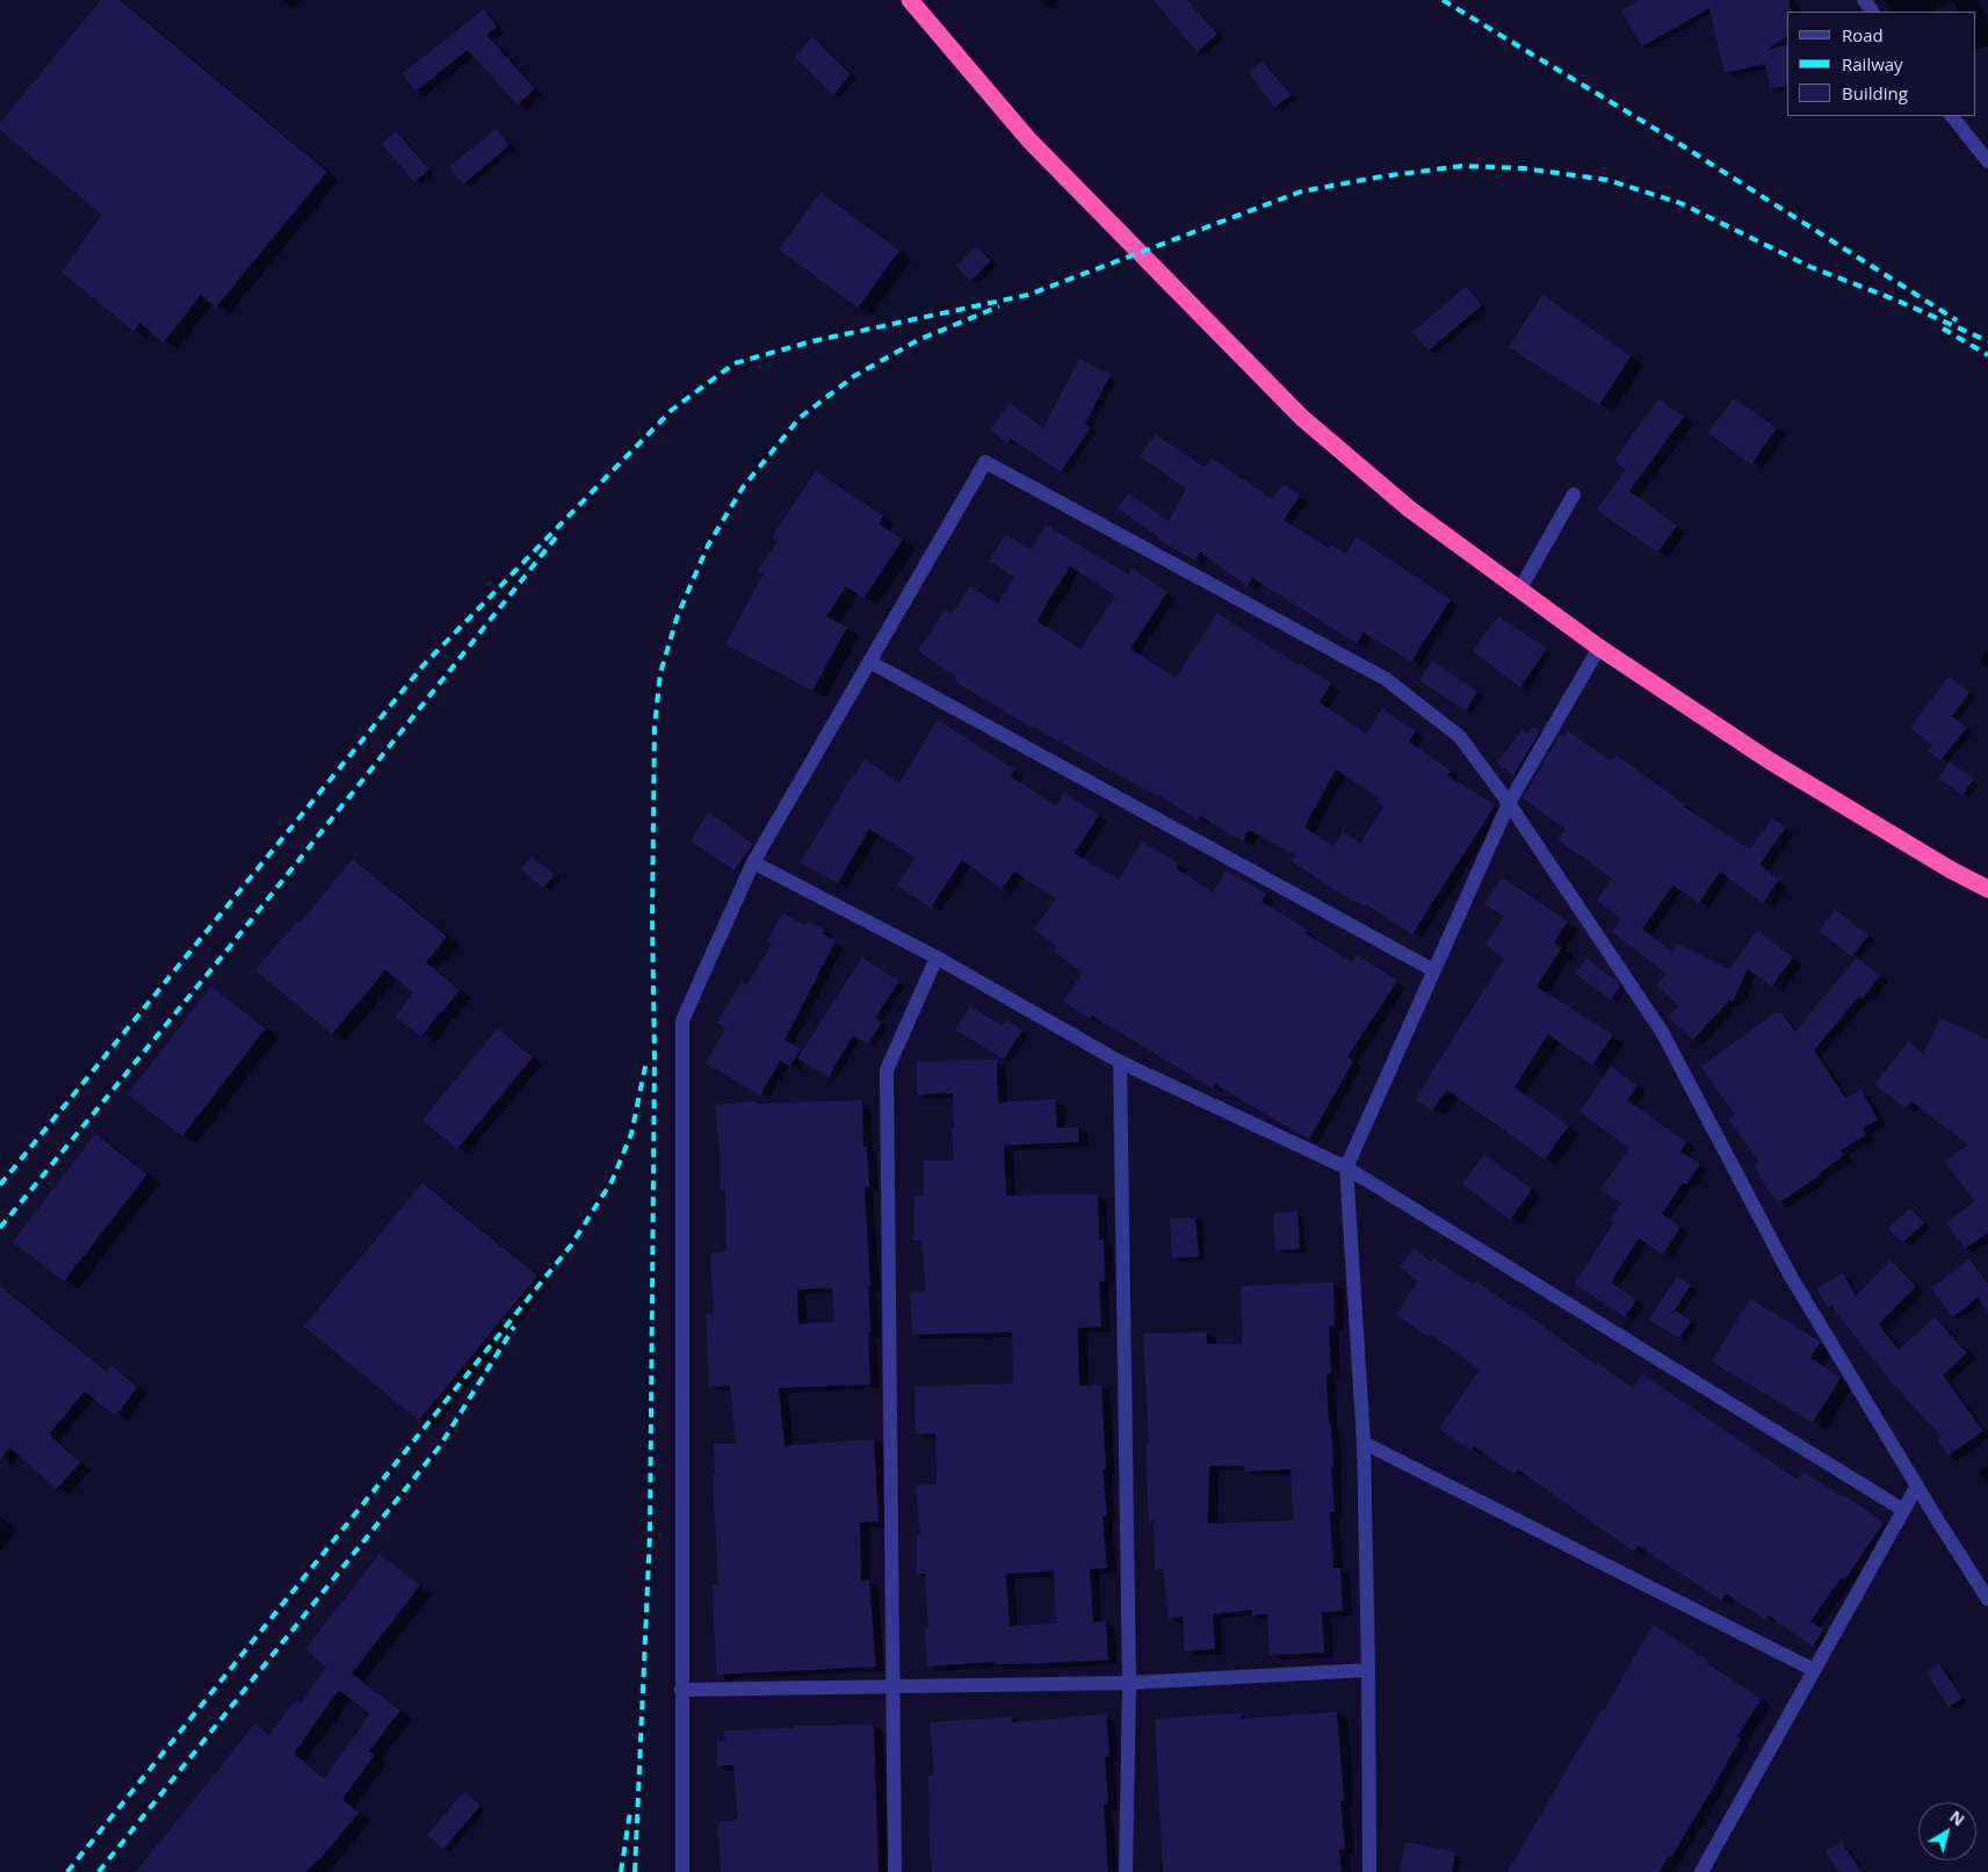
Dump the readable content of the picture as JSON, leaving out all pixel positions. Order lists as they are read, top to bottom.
{
  "legend": ["Road", "Railway", "Building"],
  "north": "top right"
}
